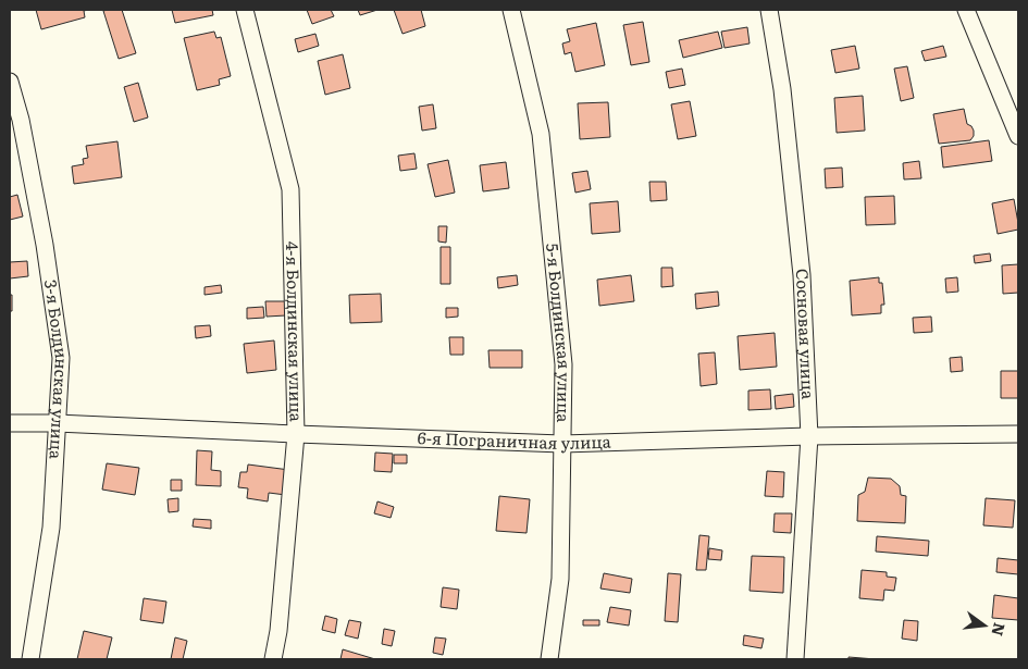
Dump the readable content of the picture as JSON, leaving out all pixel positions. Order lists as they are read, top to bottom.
{
  "streets": {
    "street": [
      "4-я Болдинская улица",
      "5-я Болдинская улица",
      "Сосновая улица",
      "3-я Болдинская улица",
      "6-я Пограничная улица"
    ]
  },
  "crossings": [
    ["4-я Болдинская улица", "6-я Пограничная улица"],
    ["5-я Болдинская улица", "6-я Пограничная улица"],
    ["Сосновая улица", "6-я Пограничная улица"],
    ["3-я Болдинская улица", "6-я Пограничная улица"]
  ],
  "north": "right"
}
